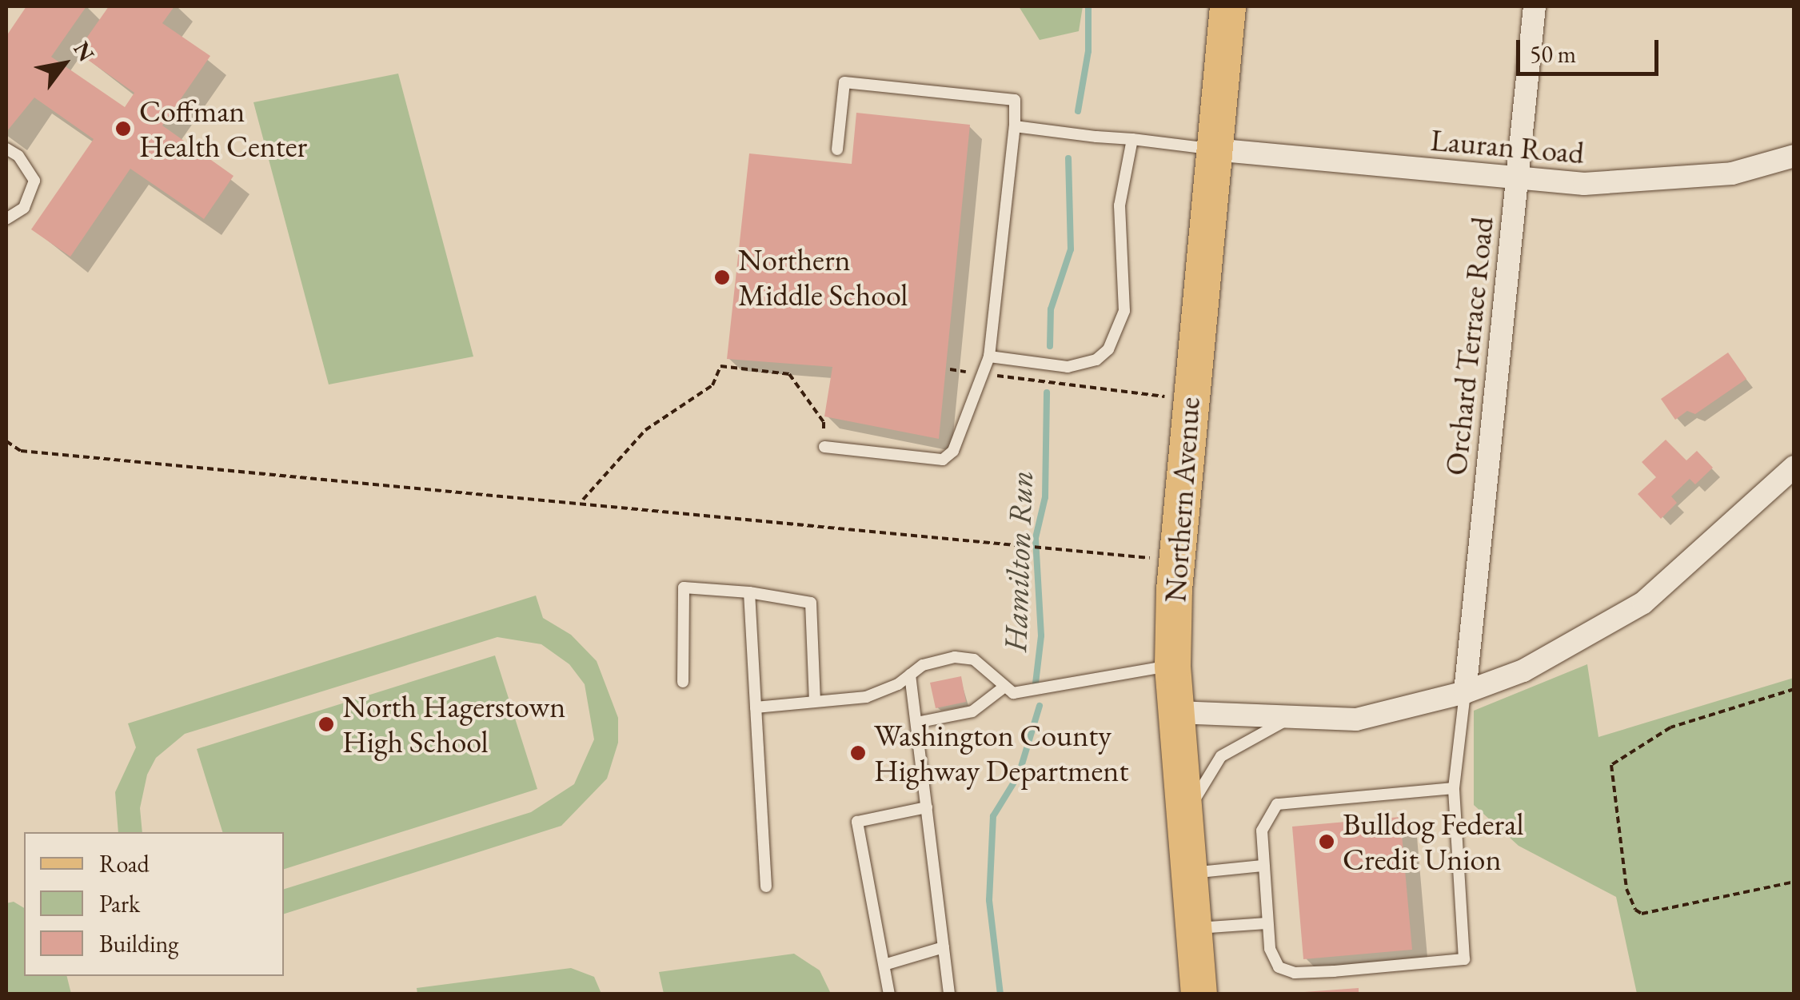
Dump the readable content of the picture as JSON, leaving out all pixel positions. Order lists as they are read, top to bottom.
{
  "streets": {
    "main road": ["Northern Avenue"],
    "street": ["Lauran Road", "Orchard Terrace Road"]
  },
  "crossings": [
    ["Lauran Road", "Orchard Terrace Road"],
    ["Lauran Road", "Northern Avenue"]
  ],
  "water": ["Hamilton Run"],
  "places": [
    "Coffman Health Center",
    "Northern Middle School",
    "North Hagerstown High School",
    "Washington County Highway Department",
    "Bulldog Federal Credit Union"
  ],
  "legend": ["Road", "Park", "Building"],
  "scale_bar": "50 m",
  "north": "top right"
}
